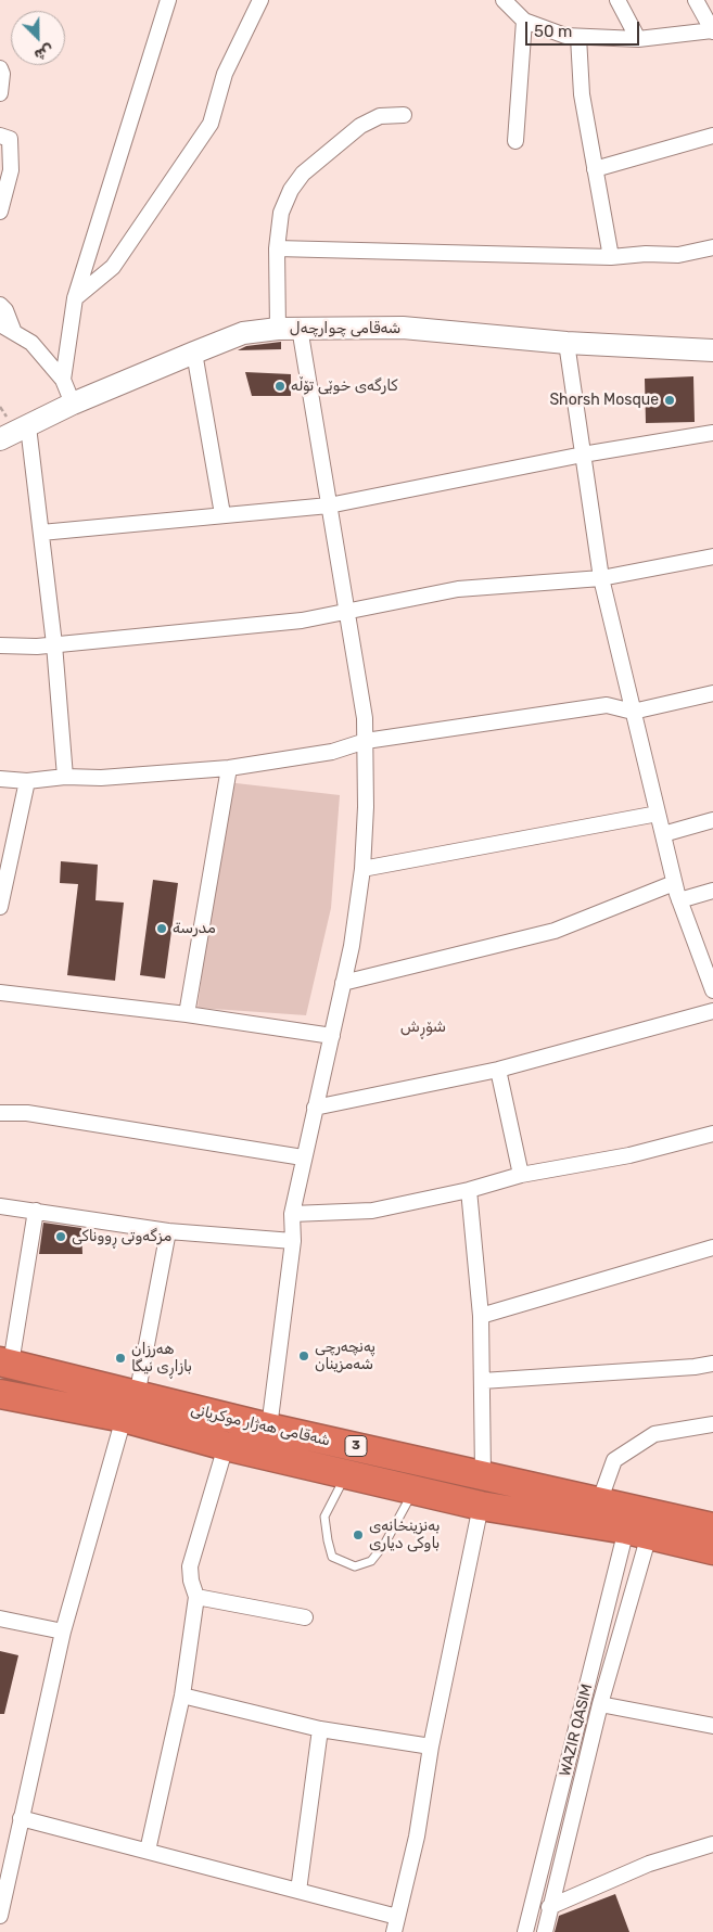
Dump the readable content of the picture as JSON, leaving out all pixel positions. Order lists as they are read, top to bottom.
{
  "streets": {
    "highway": ["شەقامی ھەژار موکریانی", "3"],
    "main road": ["شەقامی چوارچەل"],
    "street": ["WAZIR QASIM"]
  },
  "crossings": [
    ["شەقامی ھەژار موکریانی", "WAZIR QASIM"]
  ],
  "districts": ["شۆڕش"],
  "places": [
    "کارگەی خوێی تۆڵە",
    "Shorsh Mosque",
    "مدرسة",
    "مزگەوتی ڕووناکی",
    "پەنچەرچی شەمزینان",
    "هەرزان بازاڕی نیگا",
    "بەنزینخانەی باوکی دیاری"
  ],
  "scale_bar": "50 m",
  "north": "bottom right"
}
